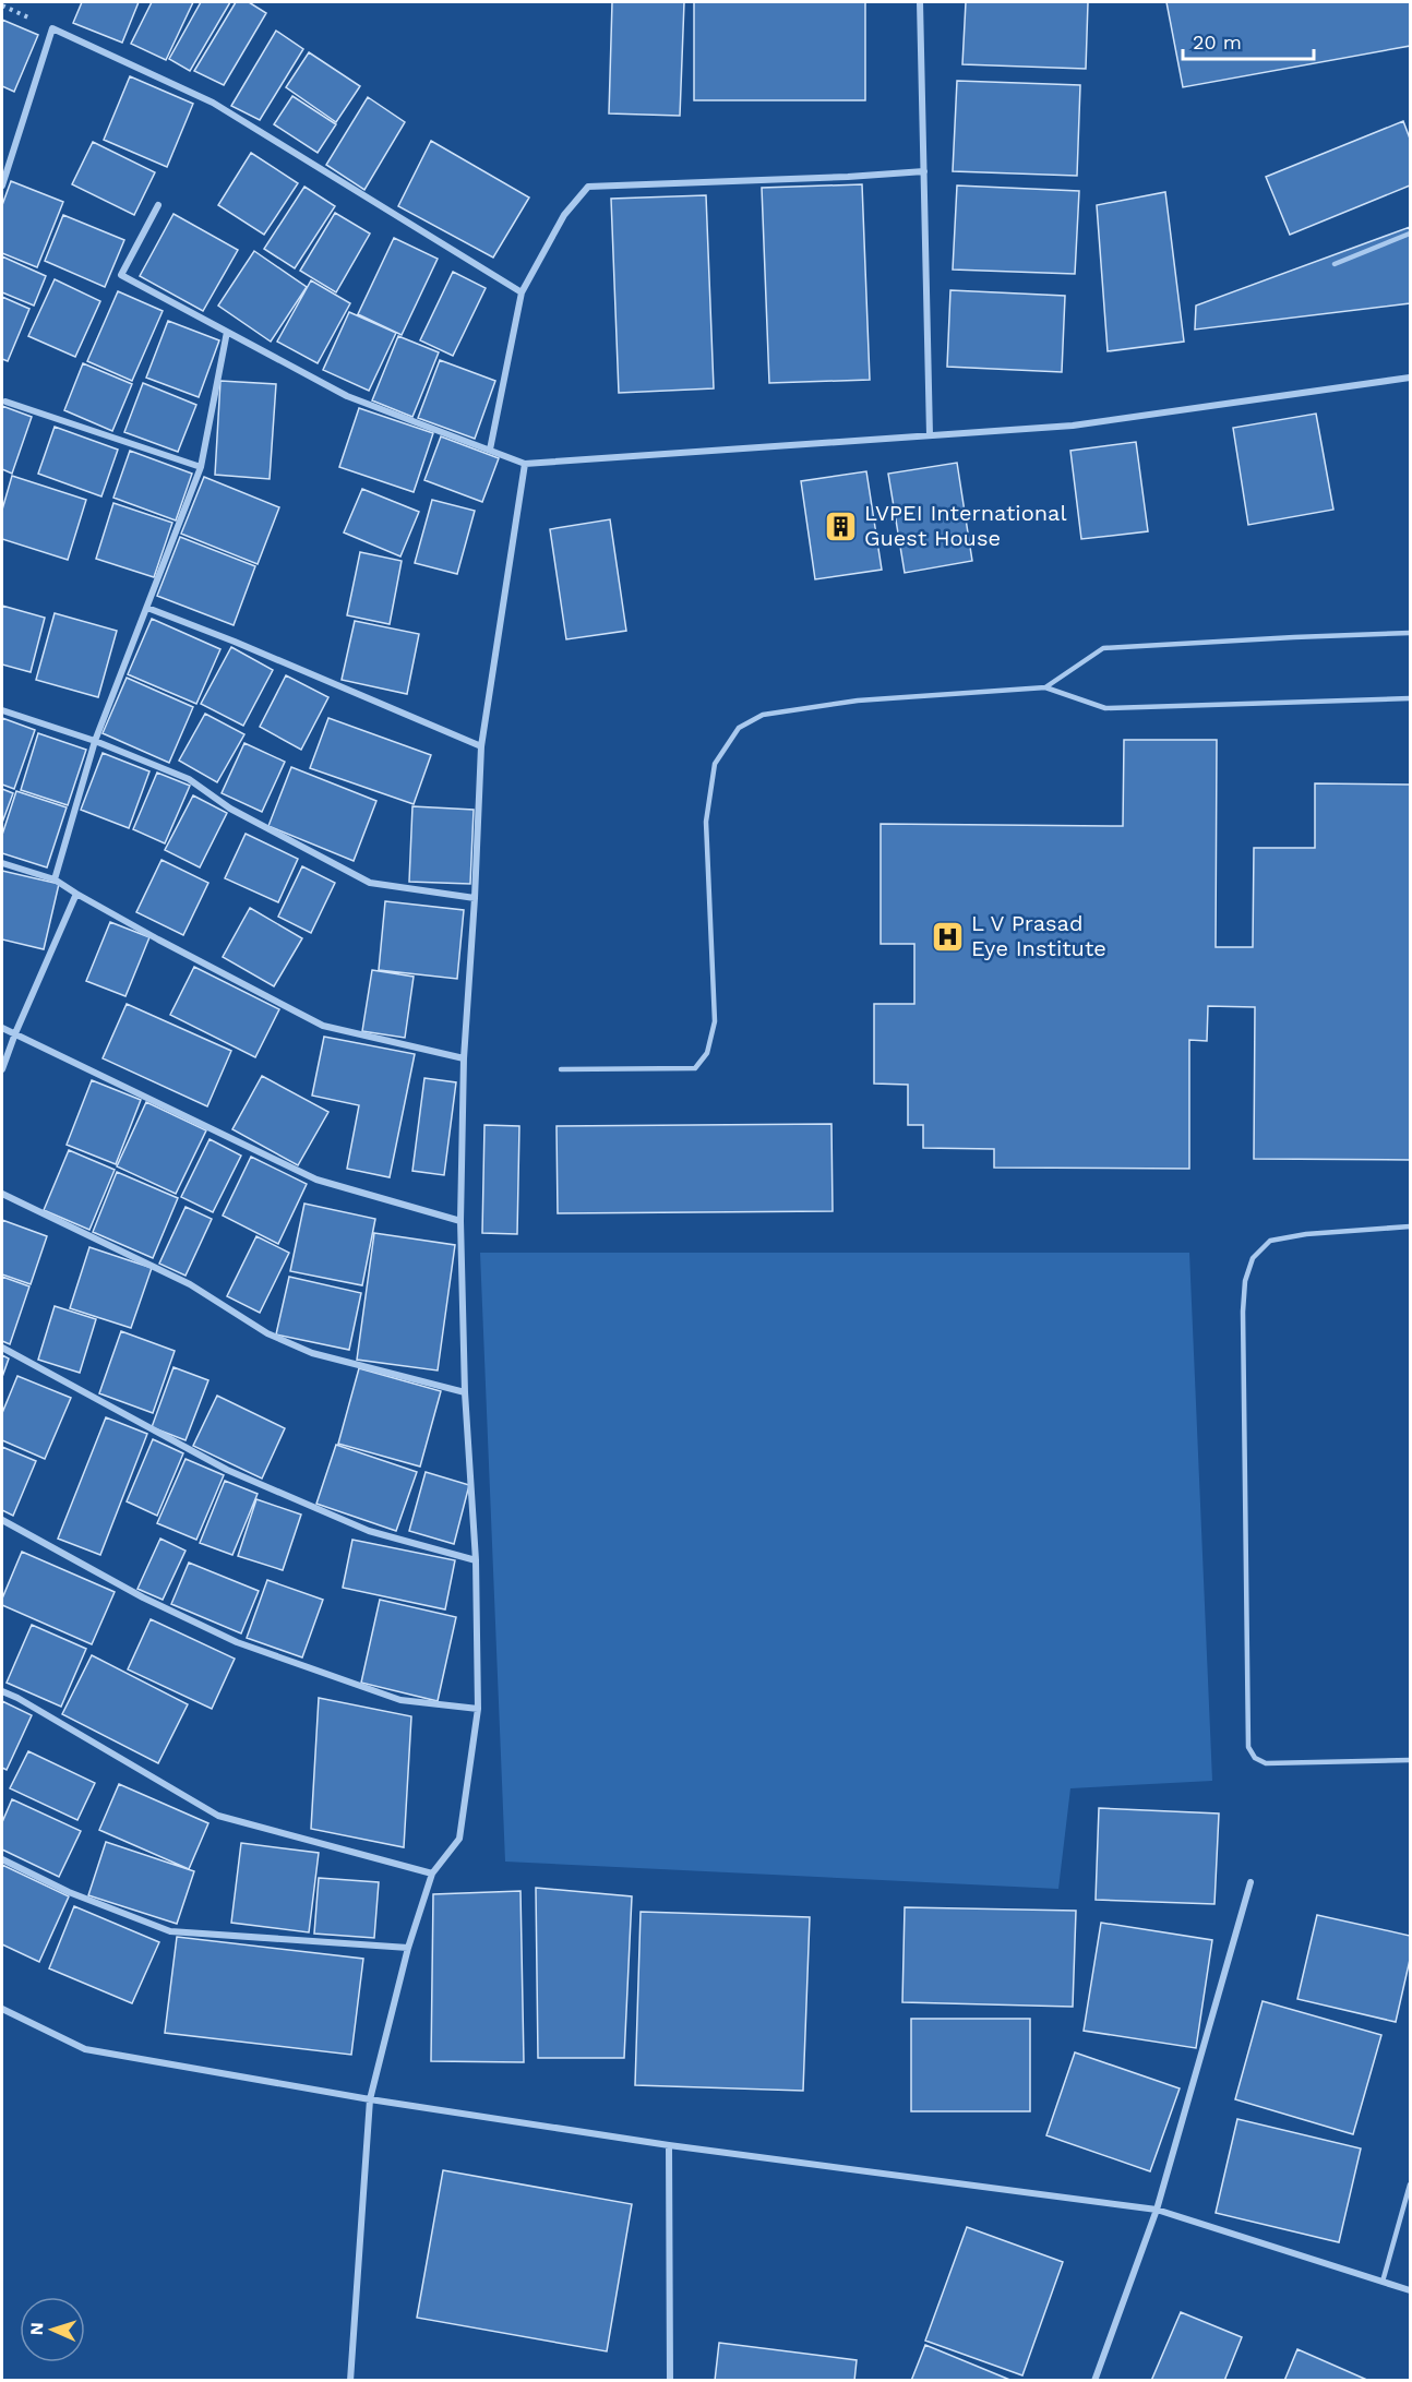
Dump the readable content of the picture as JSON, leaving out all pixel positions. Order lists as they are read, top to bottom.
{
  "places": {
    "building": ["LVPEI International Guest House"],
    "hospital": ["L V Prasad Eye Institute"]
  },
  "scale_bar": "20 m",
  "north": "left"
}
